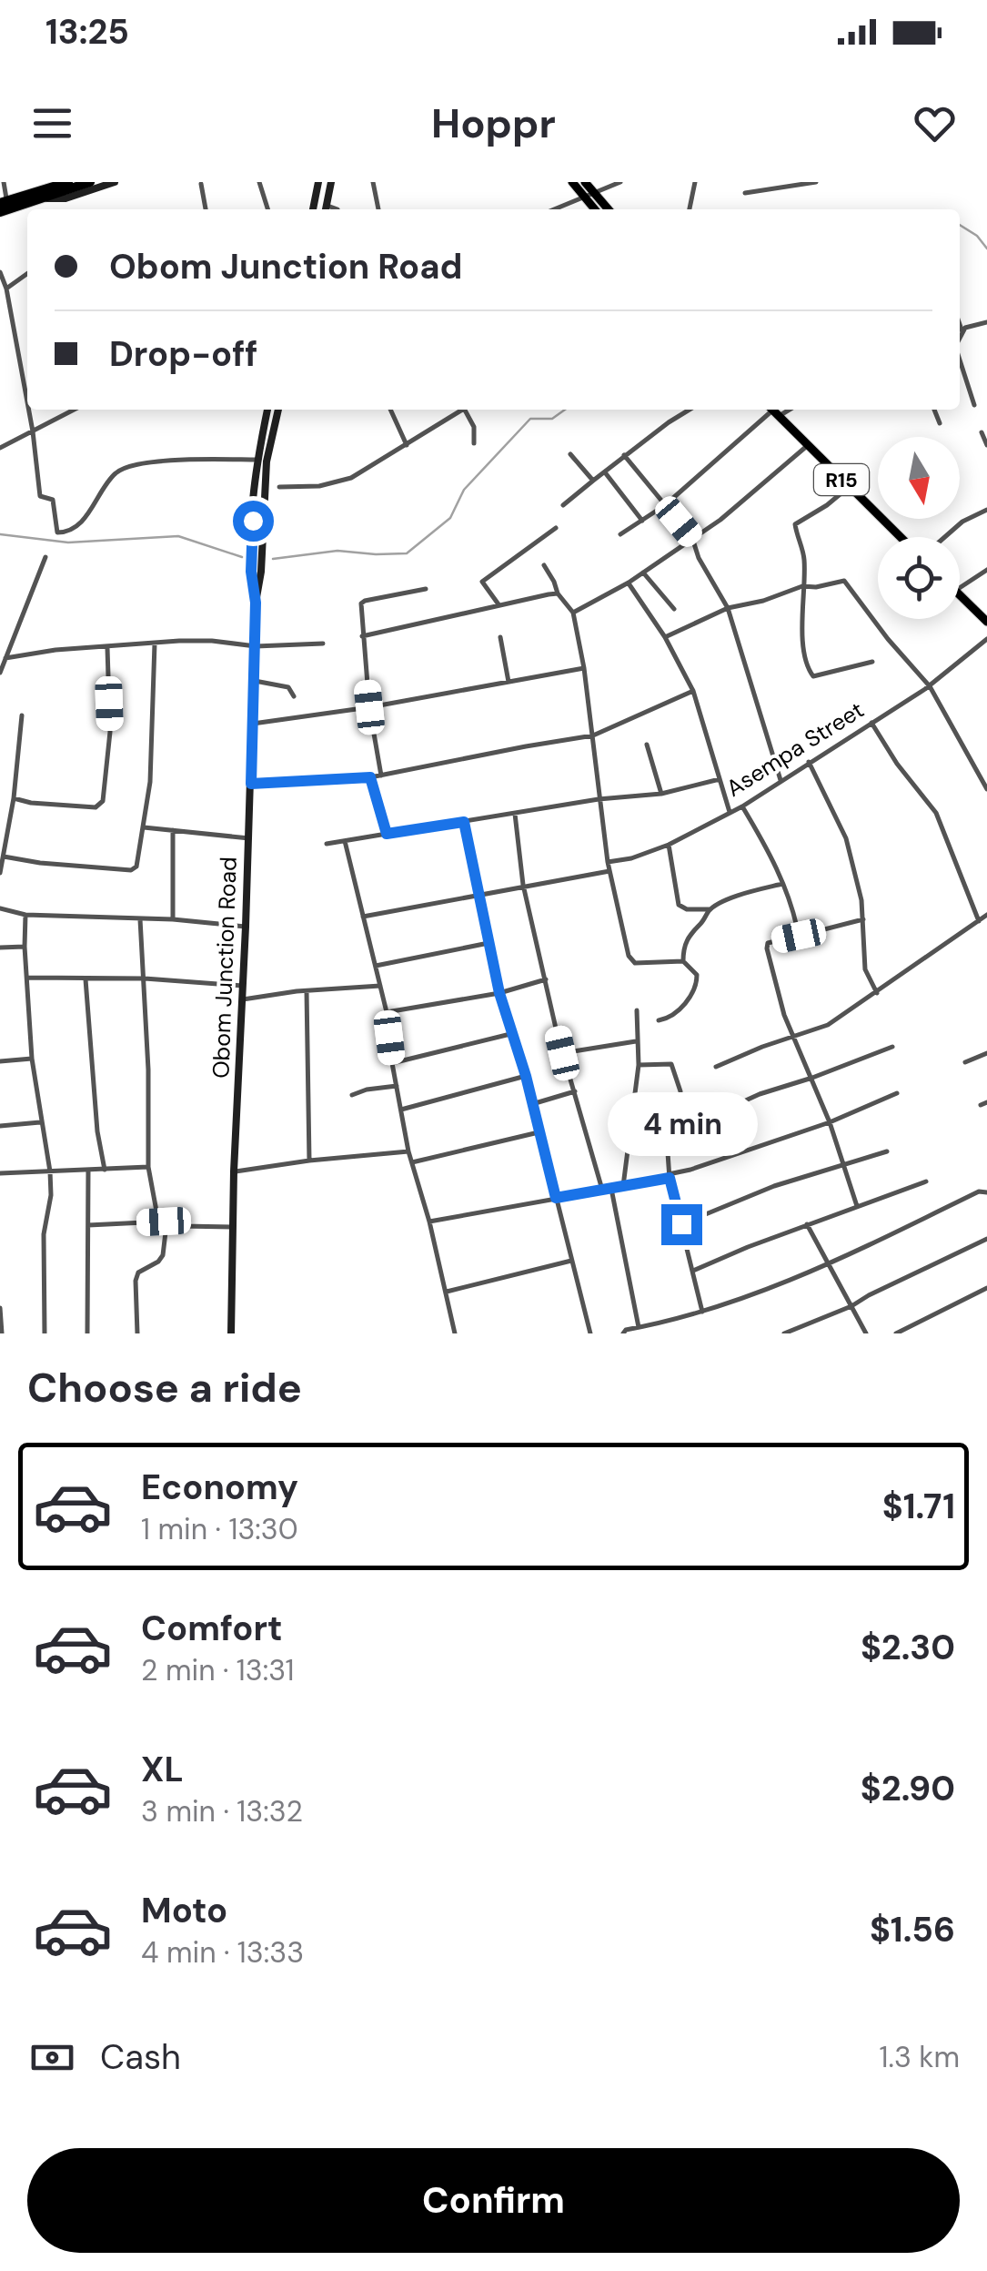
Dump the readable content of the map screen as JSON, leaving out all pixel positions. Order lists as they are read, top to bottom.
{
  "streets": {
    "main road": ["R15", "Obom Junction Road"],
    "street": ["Asempa Street"]
  },
  "north": "bottom",
  "page": {
    "status": "13:25",
    "header": "Hoppr",
    "banner": ["Obom Junction Road", "Drop-off"],
    "bubble": "4 min",
    "heading": "Choose a ride",
    "list": [
      {
        "name": "Economy",
        "note": "1 min · 13:30",
        "value": "$1.71"
      },
      {
        "name": "Comfort",
        "note": "2 min · 13:31",
        "value": "$2.30"
      },
      {
        "name": "XL",
        "note": "3 min · 13:32",
        "value": "$2.90"
      },
      {
        "name": "Moto",
        "note": "4 min · 13:33",
        "value": "$1.56"
      }
    ],
    "pay": ["Cash", "1.3 km"],
    "buttons": "Confirm"
  }
}
